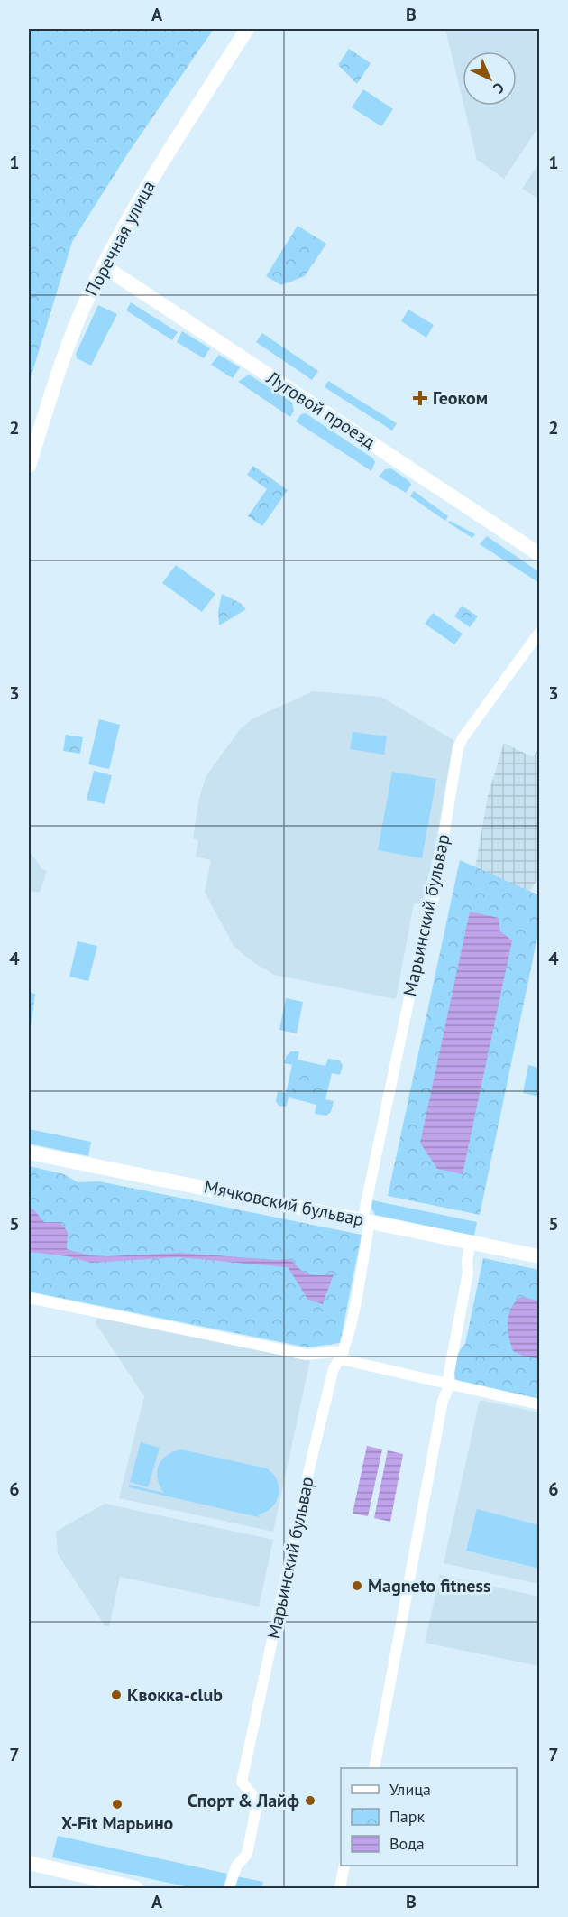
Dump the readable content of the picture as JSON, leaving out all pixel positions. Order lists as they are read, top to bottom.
{
  "streets": {
    "street": [
      "Поречная улица",
      "Луговой проезд",
      "Марьинский бульвар",
      "Мячковский бульвар"
    ]
  },
  "crossings": [
    ["Поречная улица", "Луговой проезд"],
    ["Марьинский бульвар", "Мячковский бульвар"]
  ],
  "places": {
    "health": ["Геоком"],
    "other": [
      "Magneto fitness",
      "Квокка-club",
      "Спорт & Лайф",
      "X-Fit Марьино"
    ]
  },
  "legend": ["Улица", "Парк", "Вода"],
  "north": "bottom right",
  "grid": {
    "columns": ["A", "B"],
    "rows": [
      "1",
      "2",
      "3",
      "4",
      "5",
      "6",
      "7"
    ]
  }
}
